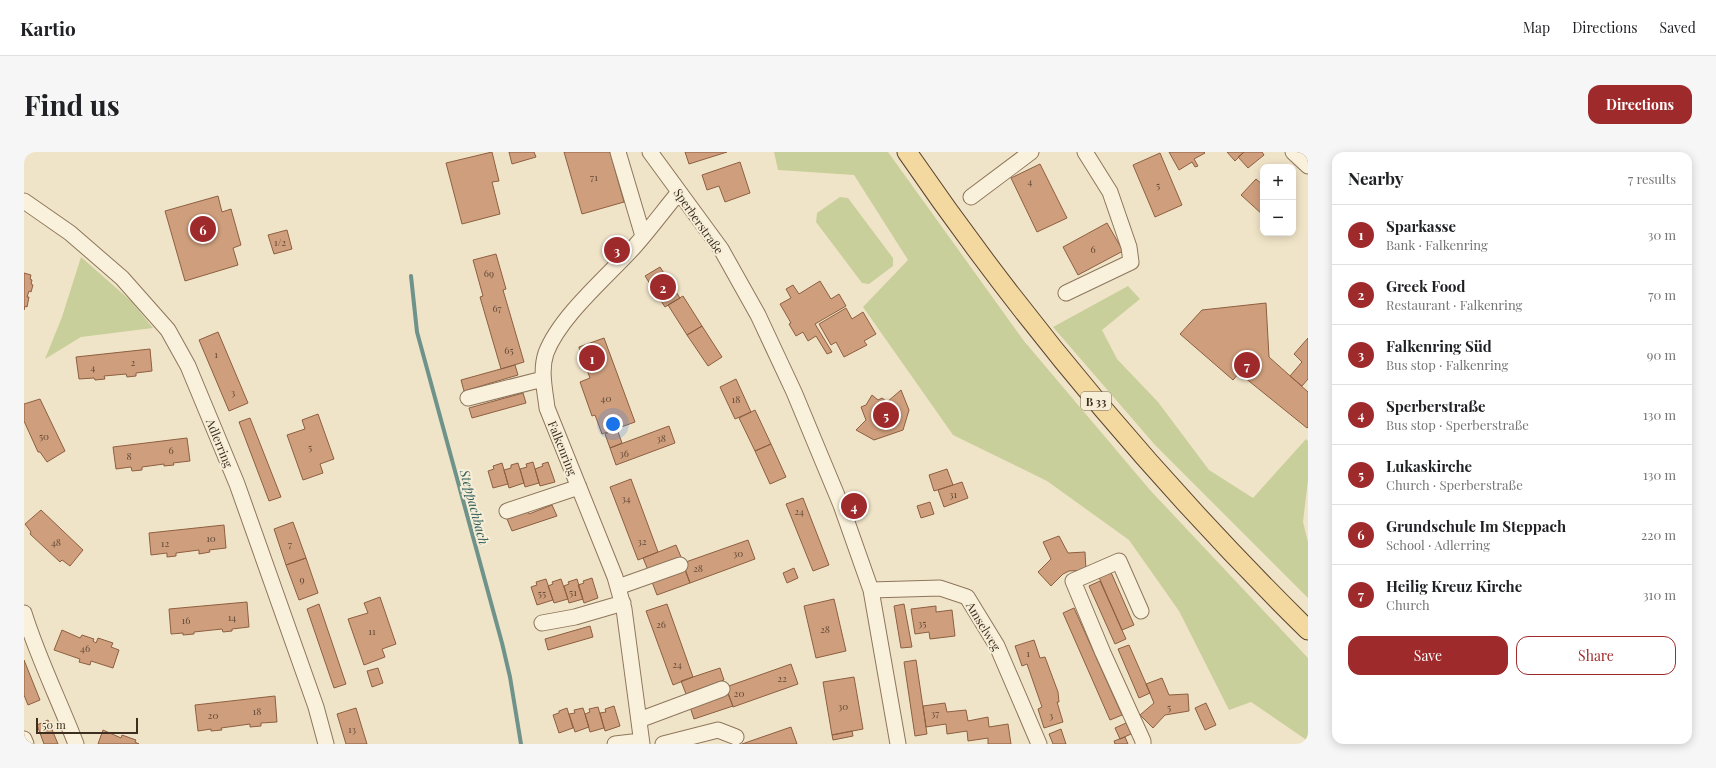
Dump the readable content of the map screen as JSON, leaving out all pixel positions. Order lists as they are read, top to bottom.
{
  "streets": {
    "main road": ["B 33"],
    "street": [
      "Sperberstraße",
      "Adlerring",
      "Falkenring",
      "Amselweg"
    ]
  },
  "crossings": [
    ["Sperberstraße", "Falkenring"],
    ["Sperberstraße", "Amselweg"]
  ],
  "water": ["Steppachbach"],
  "house_numbers": [
    "71",
    "4",
    "5",
    "1/2",
    "6",
    "69",
    "67",
    "65",
    "1",
    "2",
    "4",
    "3",
    "40",
    "18",
    "50",
    "38",
    "5",
    "6",
    "36",
    "8",
    "31",
    "34",
    "24",
    "10",
    "32",
    "48",
    "12",
    "7",
    "30",
    "28",
    "9",
    "51",
    "55",
    "14",
    "16",
    "35",
    "26",
    "28",
    "11",
    "46",
    "1",
    "24",
    "22",
    "20",
    "30",
    "5",
    "18",
    "37",
    "20",
    "3",
    "13"
  ],
  "scale_bar": "50 m",
  "page": {
    "header": "Kartio",
    "nav": ["Map", "Directions", "Saved"],
    "buttons": [
      "Directions",
      ["Save", "Share"]
    ],
    "title": "Find us",
    "heading": ["Nearby", "7 results"],
    "map_buttons": ["+", "−"],
    "list": [
      {
        "mark": "1",
        "name": "Sparkasse",
        "note": "Bank · Falkenring",
        "value": "30 m"
      },
      {
        "mark": "2",
        "name": "Greek Food",
        "note": "Restaurant · Falkenring",
        "value": "70 m"
      },
      {
        "mark": "3",
        "name": "Falkenring Süd",
        "note": "Bus stop · Falkenring",
        "value": "90 m"
      },
      {
        "mark": "4",
        "name": "Sperberstraße",
        "note": "Bus stop · Sperberstraße",
        "value": "130 m"
      },
      {
        "mark": "5",
        "name": "Lukaskirche",
        "note": "Church · Sperberstraße",
        "value": "130 m"
      },
      {
        "mark": "6",
        "name": "Grundschule Im Steppach",
        "note": "School · Adlerring",
        "value": "220 m"
      },
      {
        "mark": "7",
        "name": "Heilig Kreuz Kirche",
        "note": "Church",
        "value": "310 m"
      }
    ],
    "pins": [
      "6",
      "3",
      "2",
      "1",
      "7",
      "5",
      "4"
    ],
    "scale": "50 m"
  }
}
